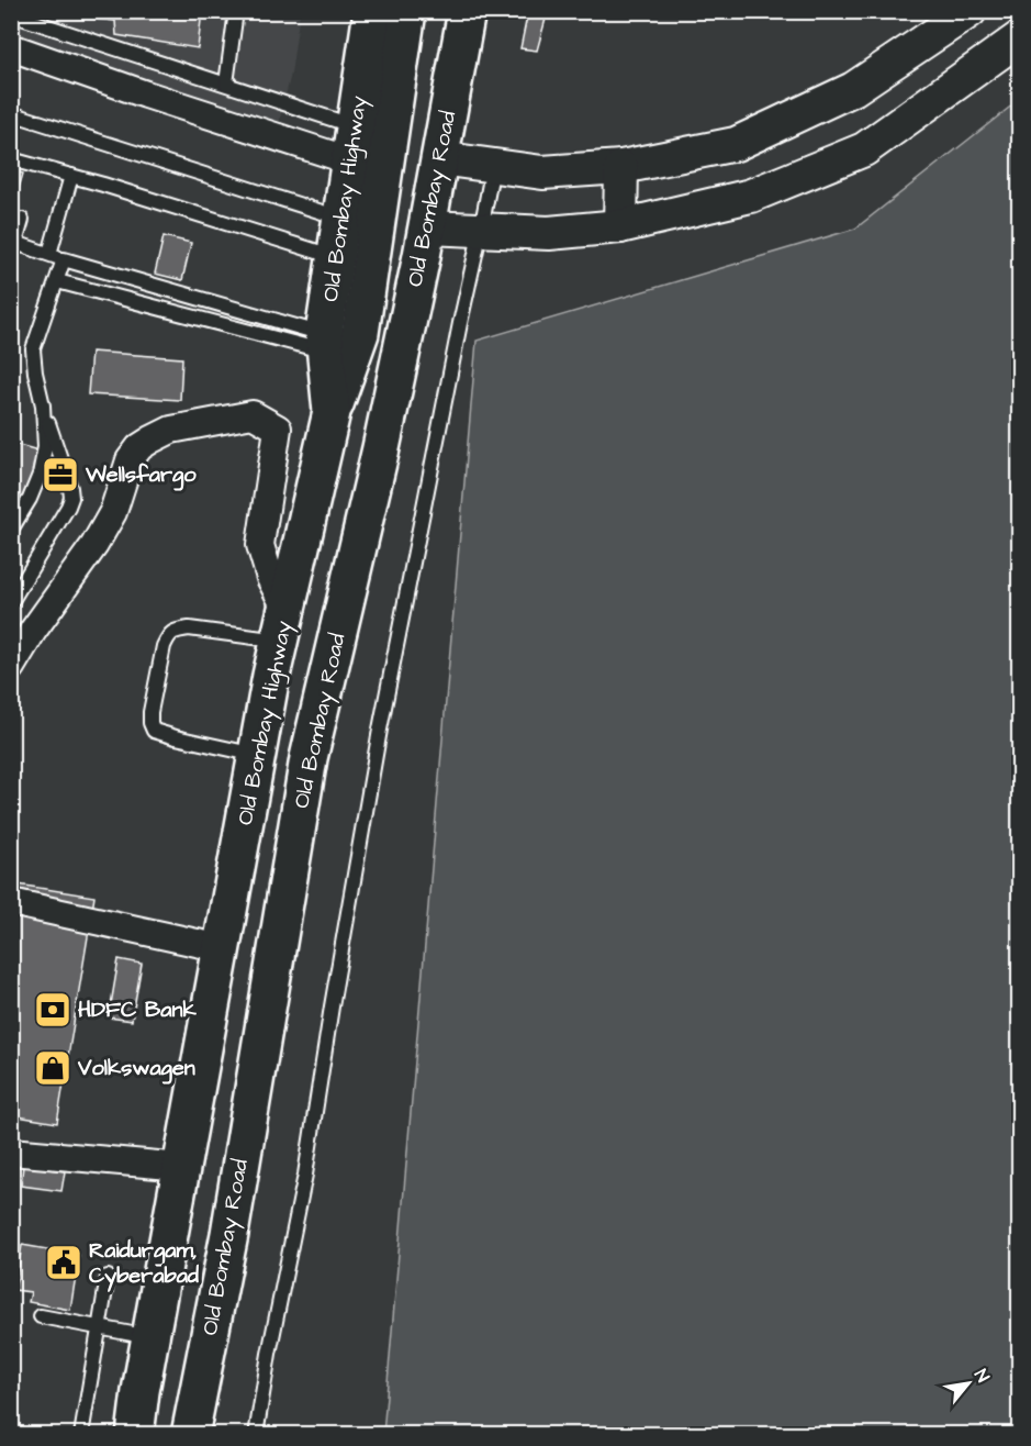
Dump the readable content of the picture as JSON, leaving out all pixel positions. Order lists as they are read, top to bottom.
{
  "streets": {
    "main road": ["Old Bombay Highway", "Old Bombay Road"]
  },
  "places": {
    "office": ["Wellsfargo"],
    "bank": ["HDFC Bank"],
    "shop": ["Volkswagen"],
    "public building": ["Raidurgam, Cyberabad"]
  },
  "north": "top right"
}
